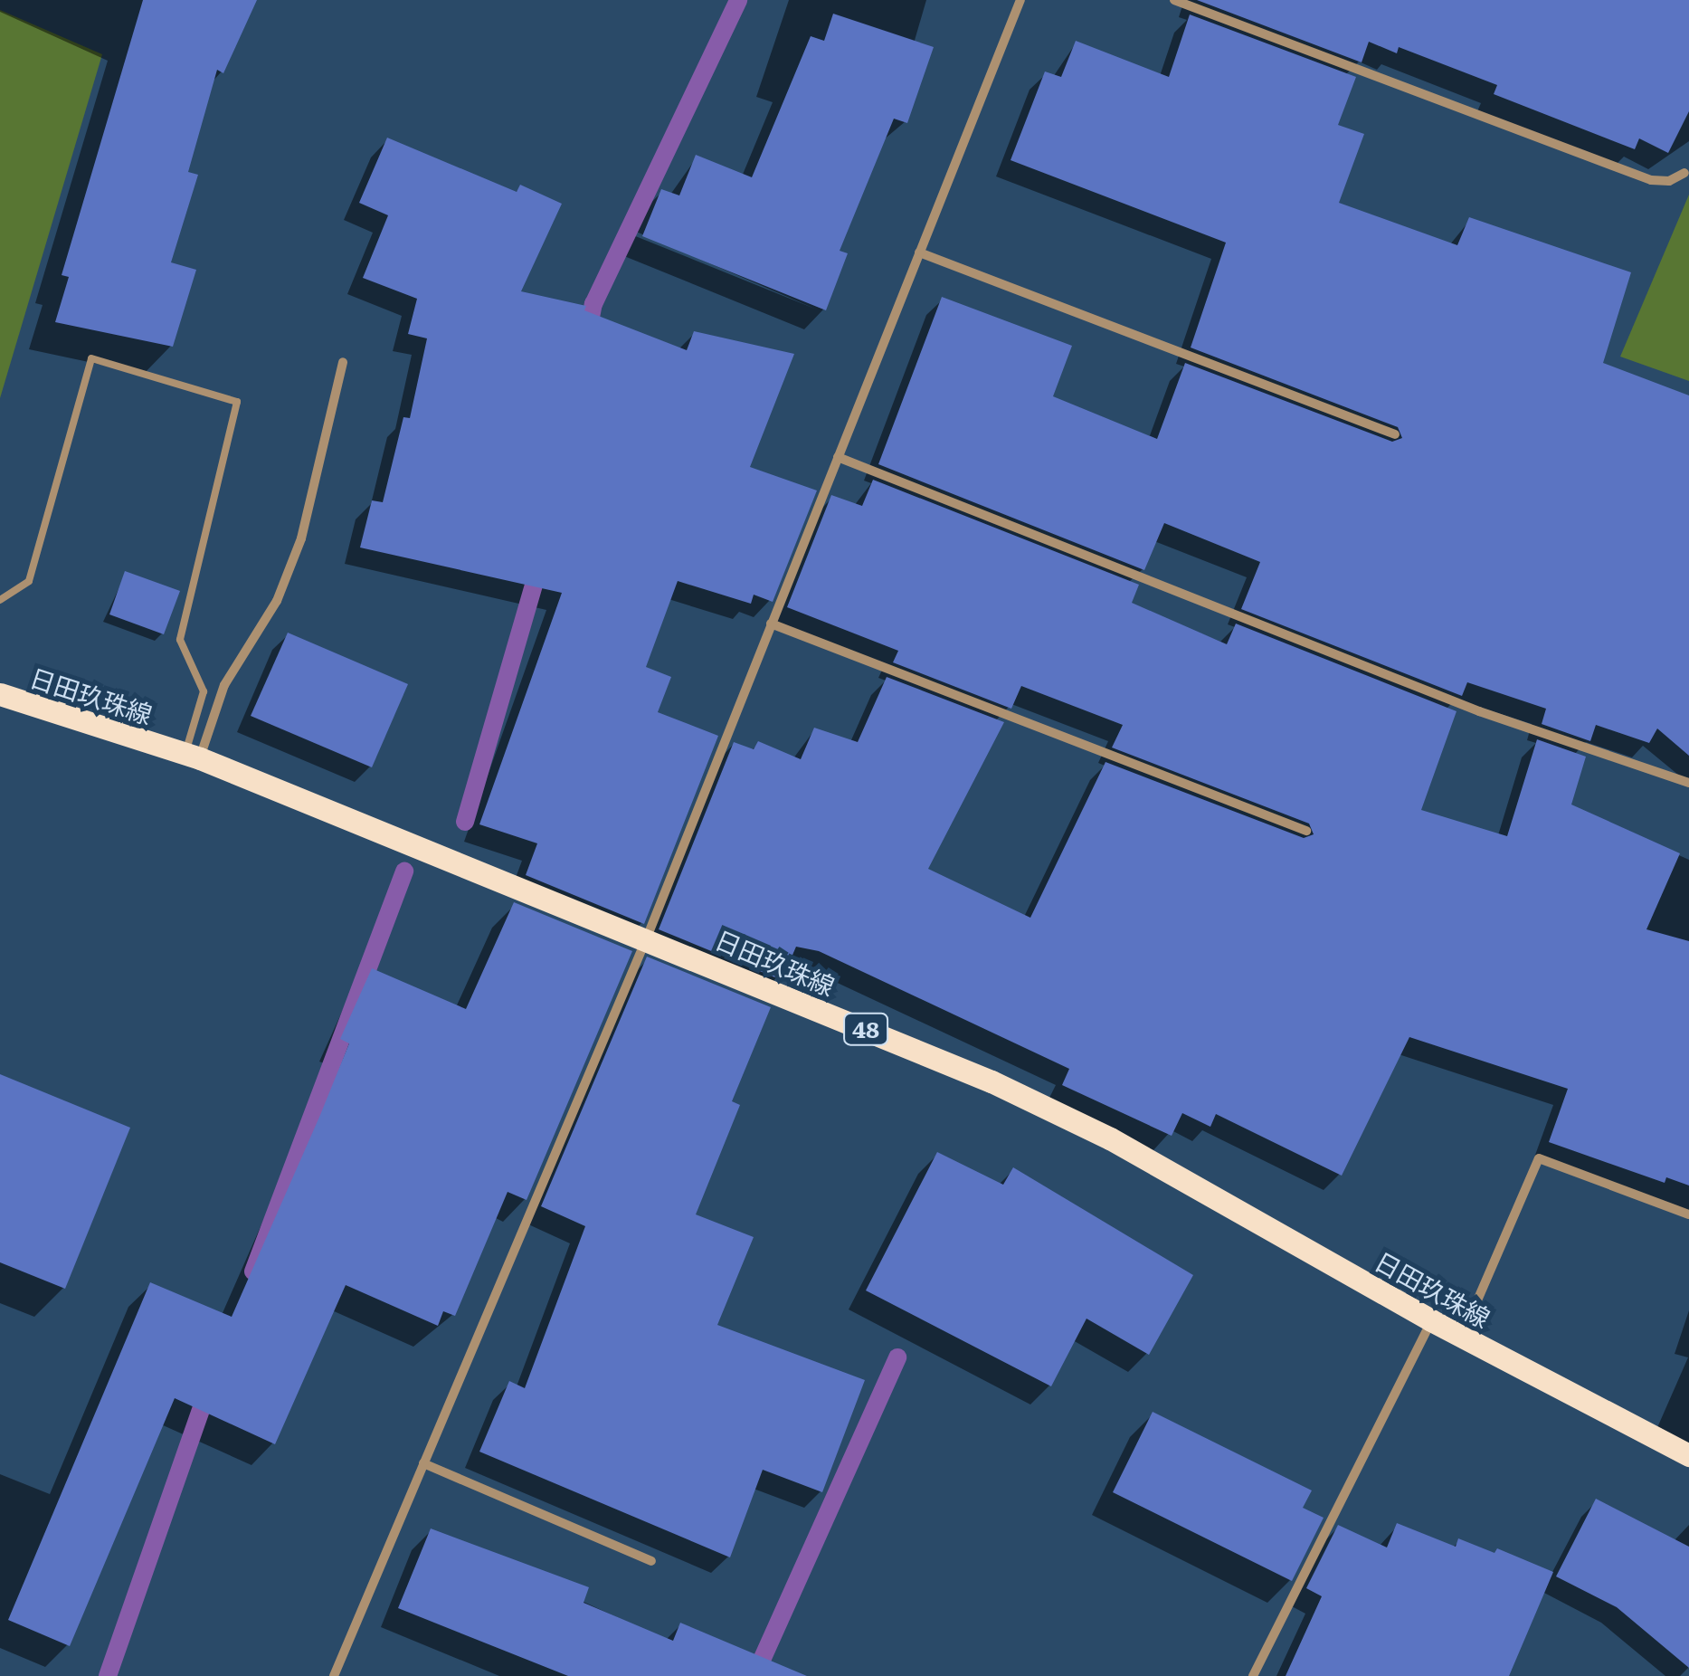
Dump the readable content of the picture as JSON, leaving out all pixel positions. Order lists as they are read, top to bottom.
{
  "streets": {
    "main road": ["日田玖珠線", "48"]
  }
}
